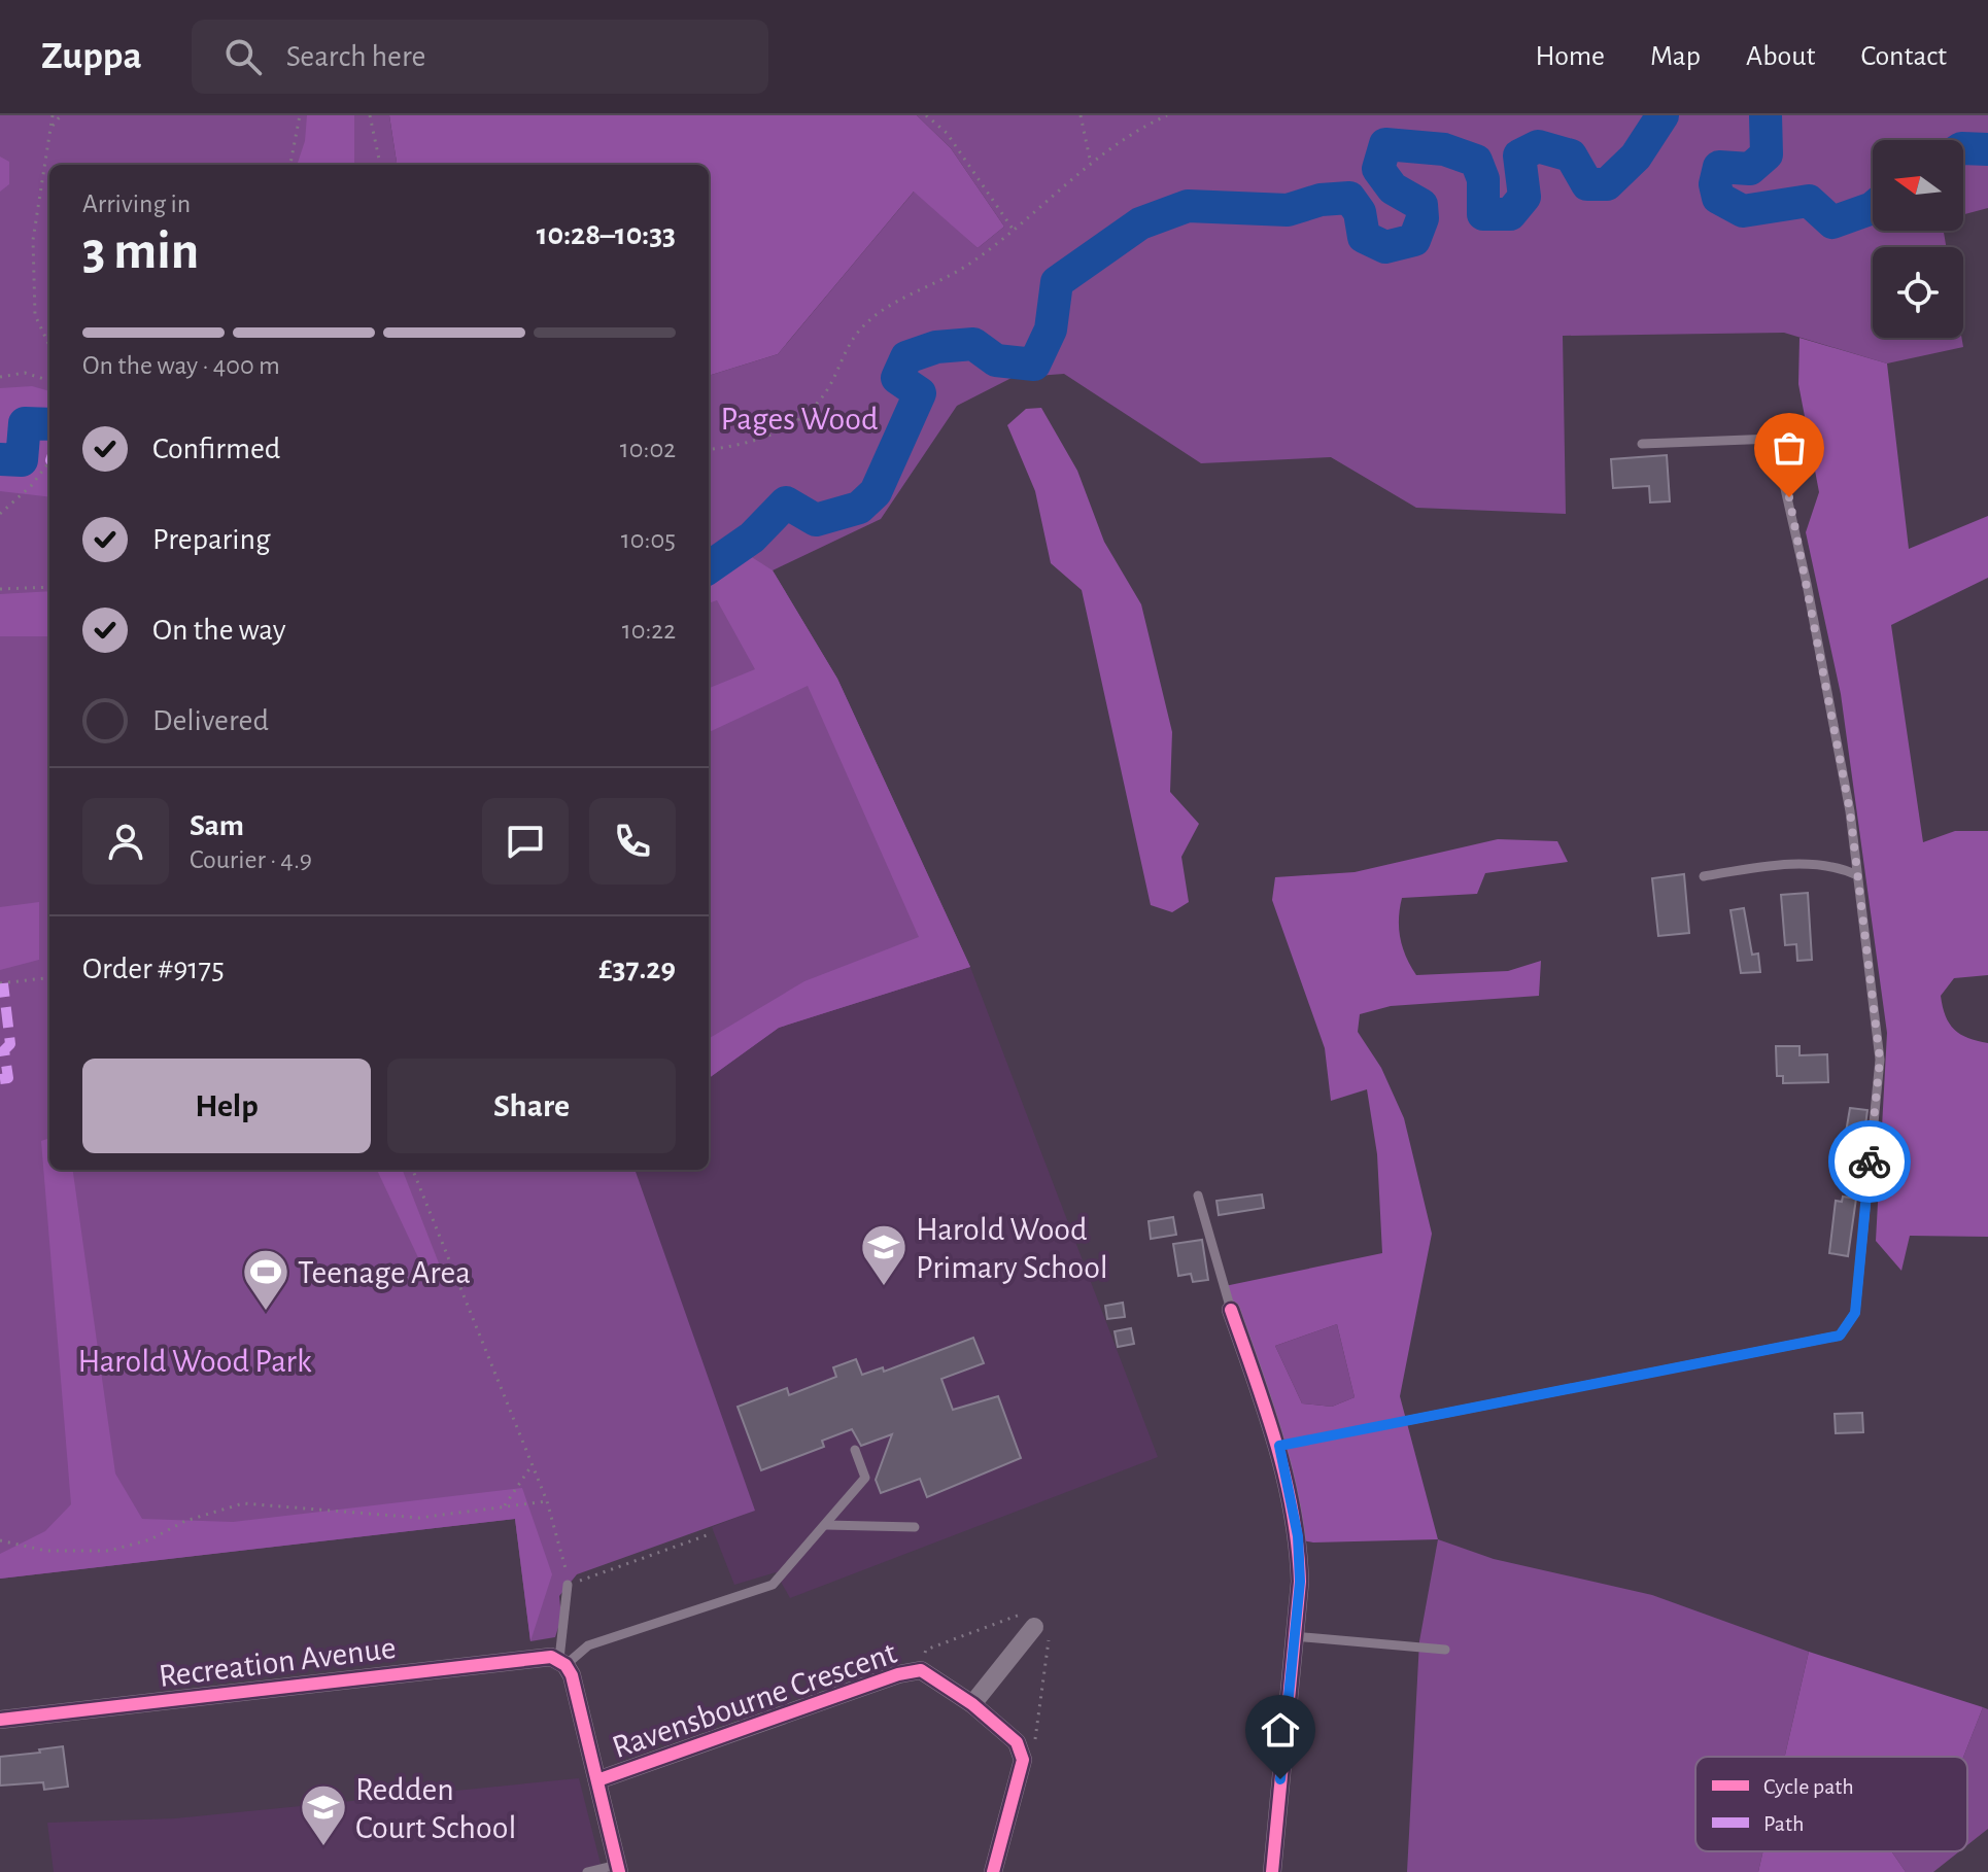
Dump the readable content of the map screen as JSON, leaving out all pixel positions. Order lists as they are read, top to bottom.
{
  "streets": {
    "street": ["Recreation Avenue", "Ravensbourne Crescent"]
  },
  "parks": ["Pages Wood", "Harold Wood Park"],
  "places": {
    "school or university": ["Harold Wood Primary School", "Redden Court School"],
    "sports": ["Teenage Area"]
  },
  "legend": ["Cycle path", "Path"],
  "north": "left",
  "page": {
    "header": "Zuppa",
    "search": "Search here",
    "nav": [
      "Home",
      "Map",
      "About",
      "Contact"
    ],
    "heading": ["3 min", "Arriving in", "10:28–10:33"],
    "panel": [
      "Sam",
      "Courier · 4.9",
      "Order #9175",
      "£37.29"
    ],
    "bar": "On the way · 400 m",
    "list": [
      ["Confirmed", "10:02"],
      ["Preparing", "10:05"],
      ["On the way", "10:22"],
      "Delivered"
    ],
    "buttons": ["Help", "Share"]
  }
}
